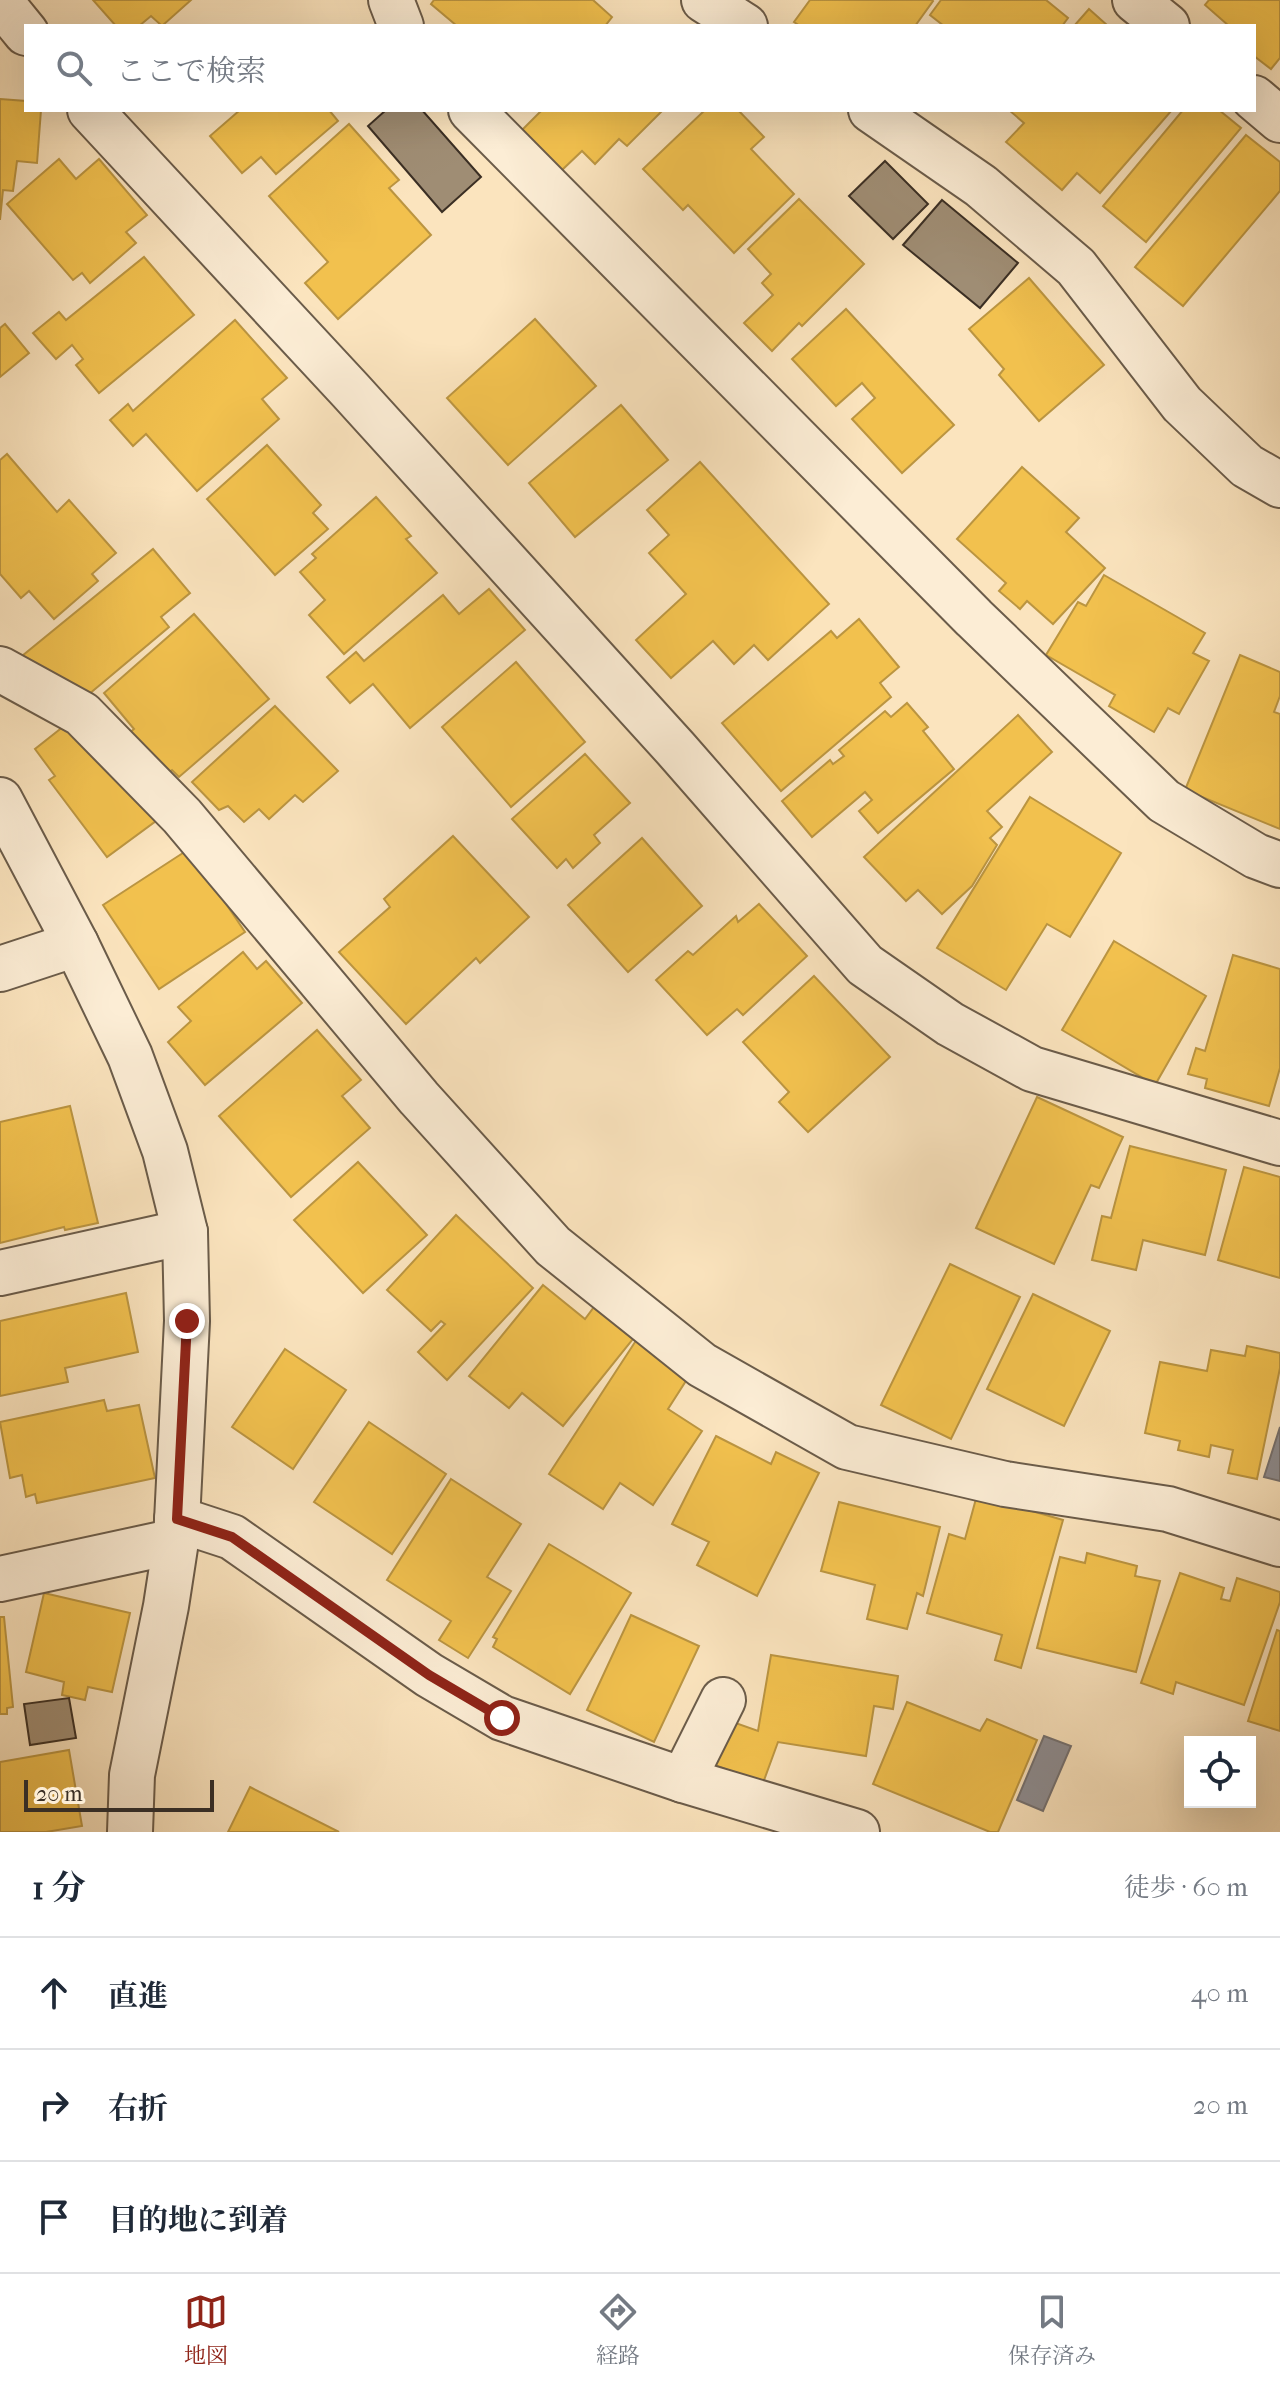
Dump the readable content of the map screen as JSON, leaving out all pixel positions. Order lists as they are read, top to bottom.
{
  "scale_bar": "20 m",
  "page": {
    "search": "ここで検索",
    "scale": "20 m",
    "heading": ["1 分", "徒歩 · 60 m"],
    "list": [
      ["直進", "40 m"],
      ["右折", "20 m"],
      "目的地に到着"
    ],
    "nav": ["地図", "経路", "保存済み"]
  }
}
